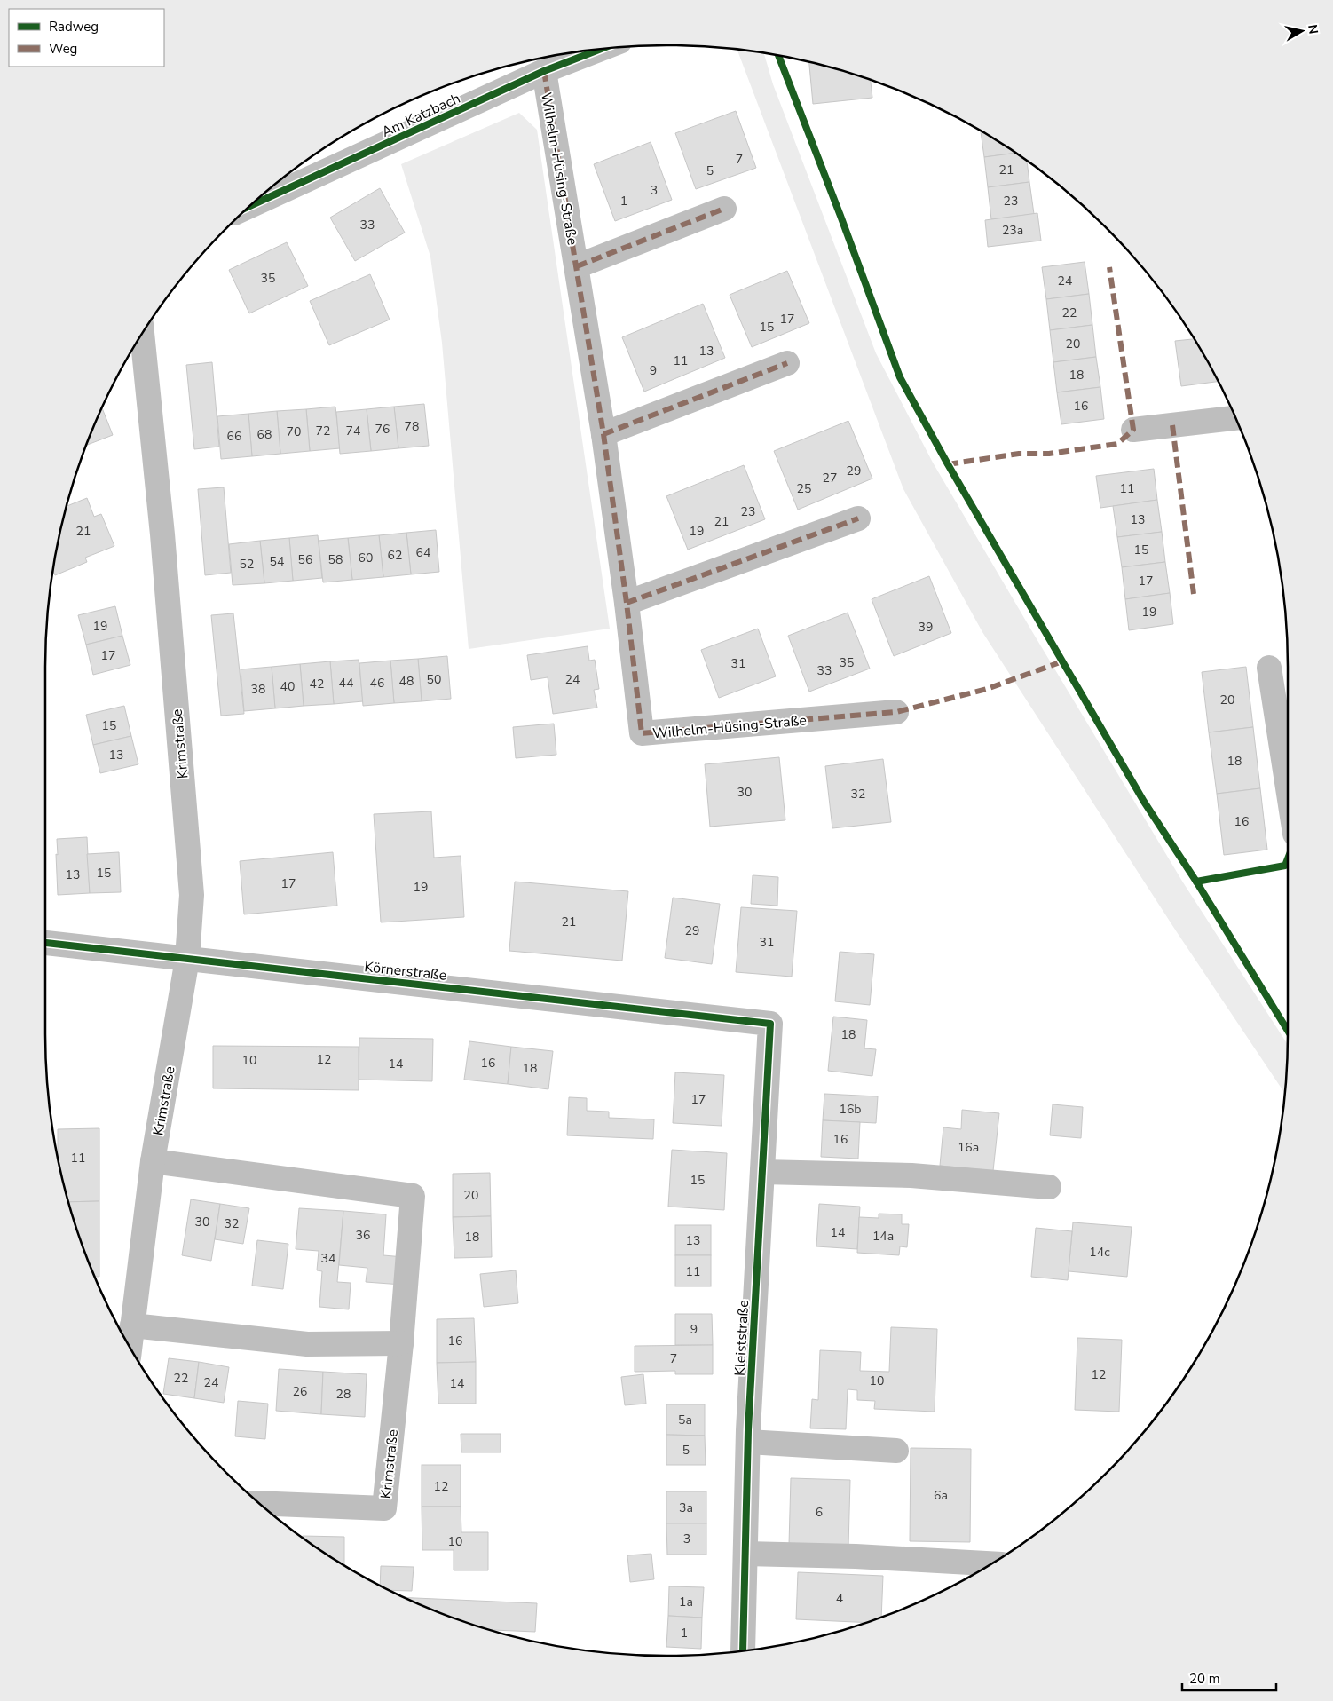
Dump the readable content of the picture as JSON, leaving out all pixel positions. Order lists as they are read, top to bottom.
{
  "streets": {
    "street": [
      "Am Katzbach",
      "Wilhelm-Hüsing-Straße",
      "Krimstraße",
      "Körnerstraße",
      "Kleiststraße"
    ]
  },
  "crossings": [
    ["Am Katzbach", "Wilhelm-Hüsing-Straße"],
    ["Krimstraße", "Körnerstraße"],
    ["Körnerstraße", "Kleiststraße"]
  ],
  "house_numbers": [
    "7",
    "21",
    "5",
    "3",
    "1",
    "23",
    "33",
    "23a",
    "35",
    "24",
    "22",
    "17",
    "15",
    "20",
    "13",
    "11",
    "9",
    "18",
    "16",
    "78",
    "76",
    "72",
    "74",
    "70",
    "68",
    "66",
    "29",
    "27",
    "25",
    "11",
    "23",
    "13",
    "21",
    "21",
    "19",
    "15",
    "64",
    "62",
    "60",
    "56",
    "58",
    "54",
    "52",
    "17",
    "19",
    "19",
    "39",
    "17",
    "35",
    "31",
    "33",
    "50",
    "24",
    "48",
    "44",
    "46",
    "42",
    "40",
    "38",
    "20",
    "15",
    "13",
    "18",
    "30",
    "32",
    "16",
    "15",
    "13",
    "17",
    "19",
    "21",
    "29",
    "31",
    "18",
    "12",
    "10",
    "16",
    "14",
    "18",
    "17",
    "16b",
    "16",
    "16a",
    "11",
    "15",
    "20",
    "30",
    "32",
    "14",
    "36",
    "14a",
    "18",
    "13",
    "14c",
    "34",
    "11",
    "9",
    "16",
    "7",
    "12",
    "22",
    "10",
    "24",
    "14",
    "26",
    "28",
    "5a",
    "5",
    "12",
    "6a",
    "3a",
    "6",
    "3",
    "10",
    "4",
    "1a",
    "1"
  ],
  "legend": ["Radweg", "Weg"],
  "scale_bar": "20 m",
  "north": "right"
}
